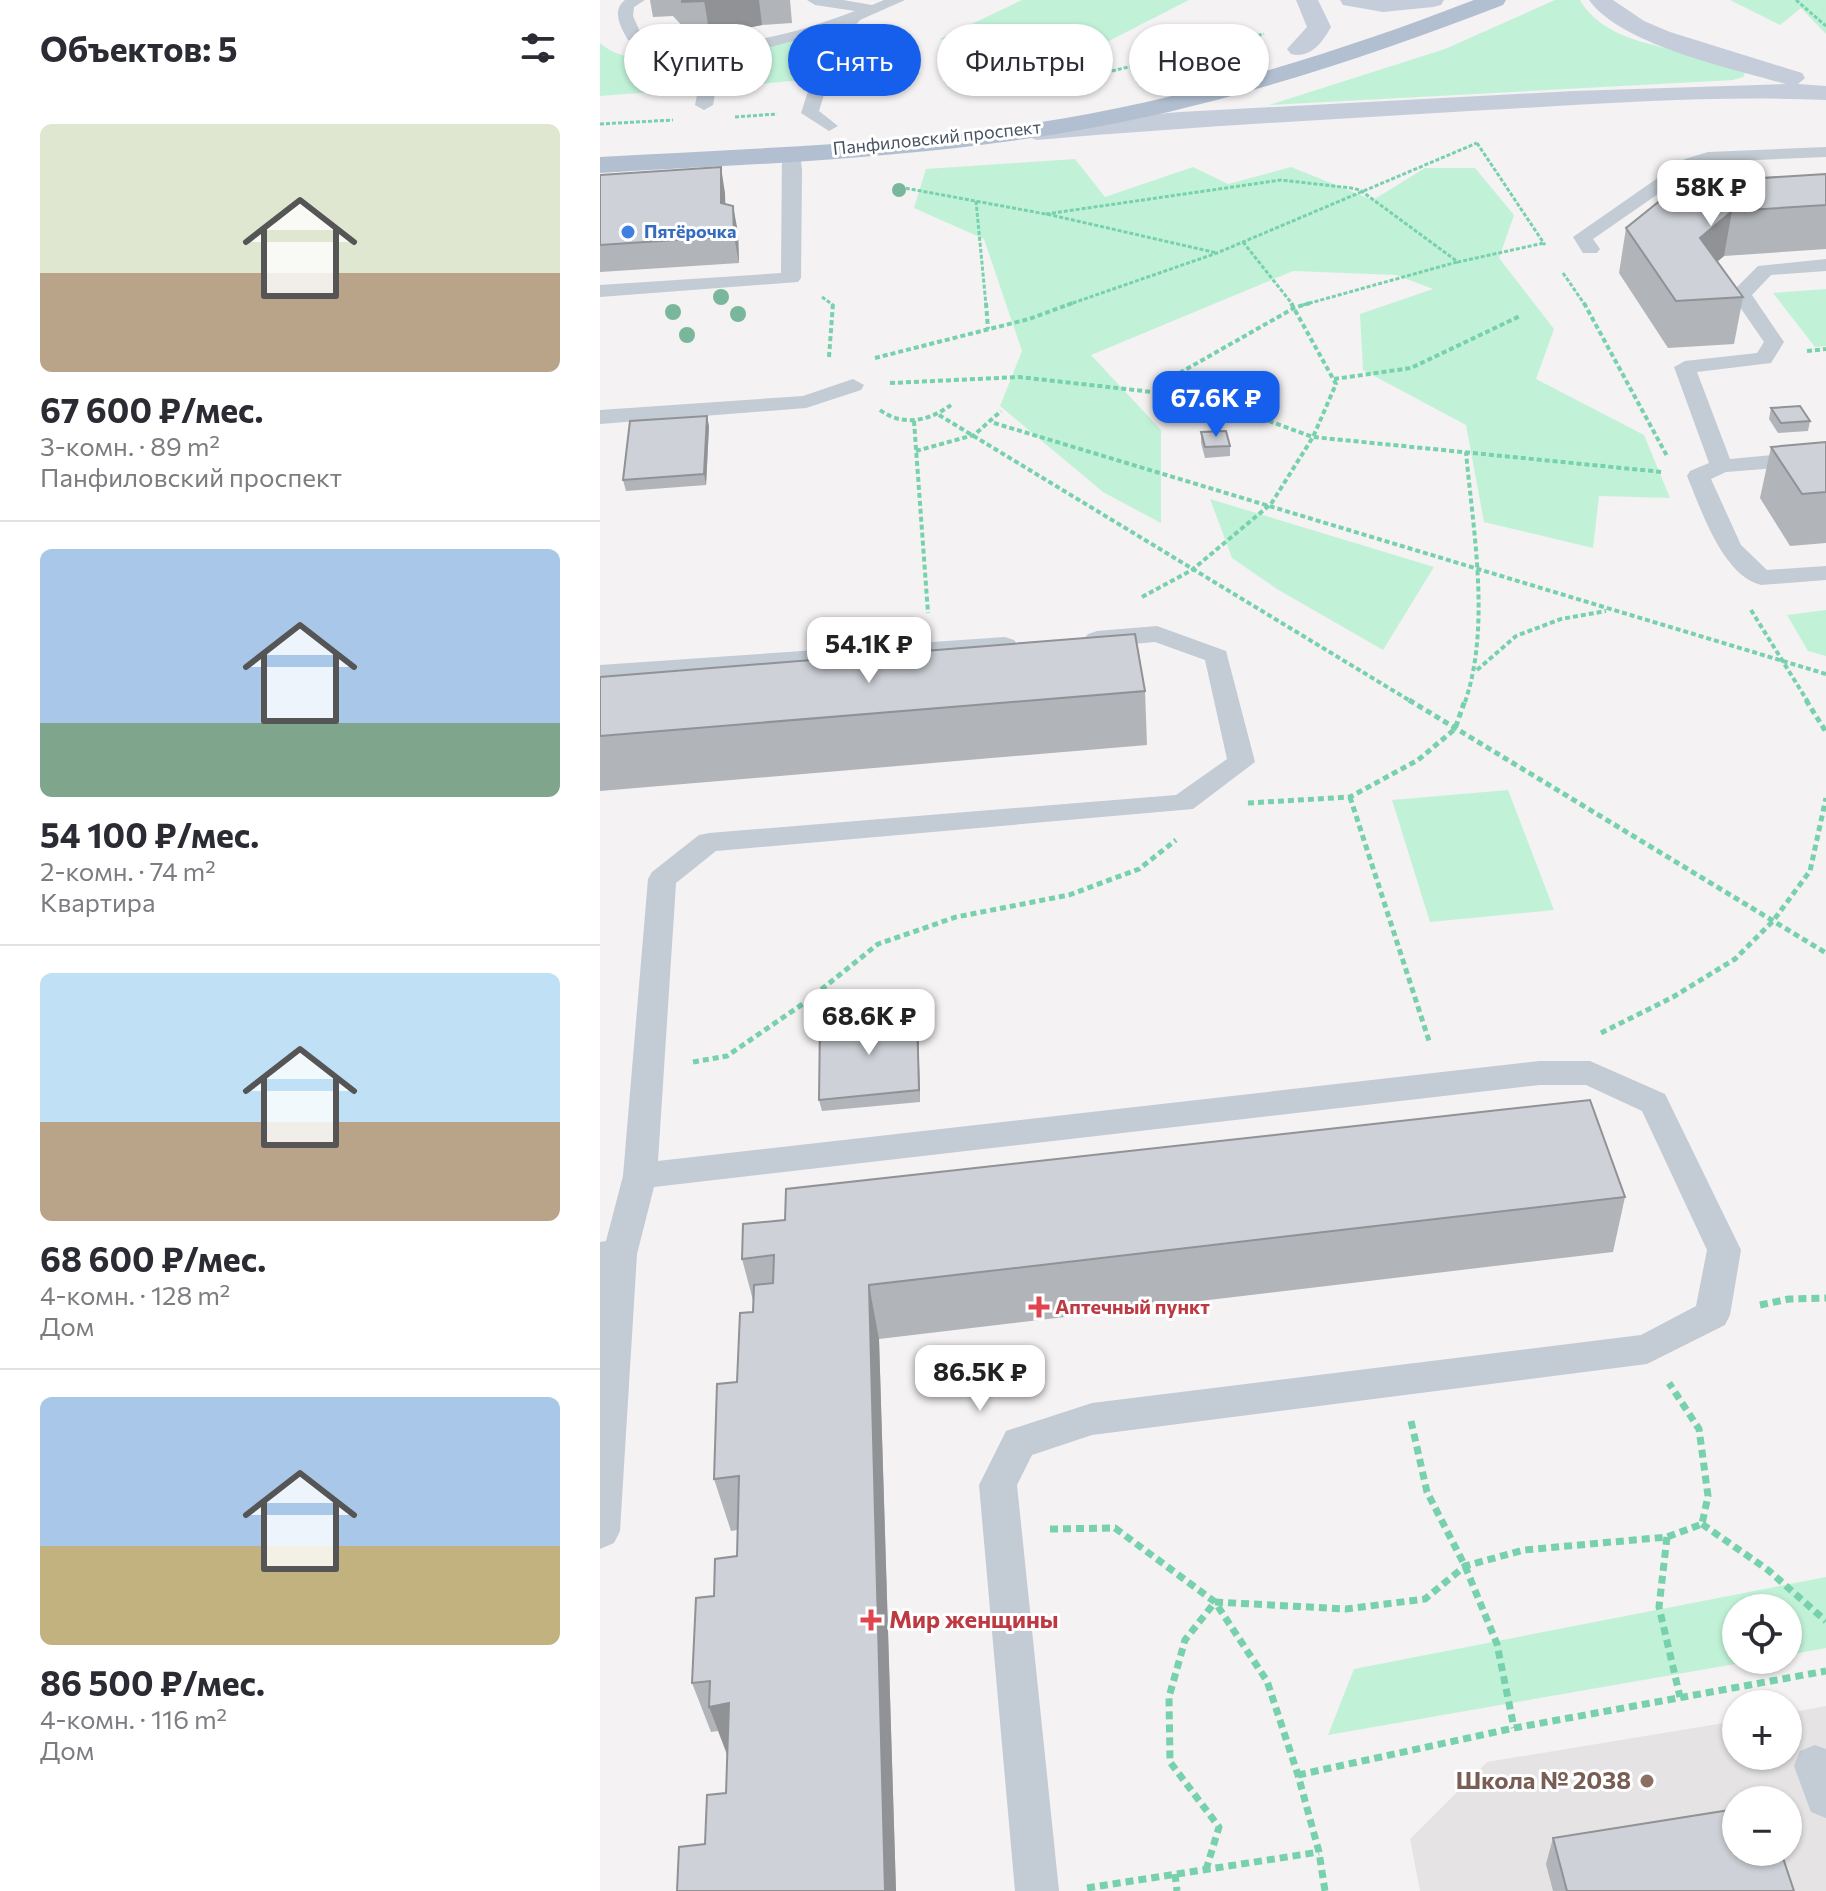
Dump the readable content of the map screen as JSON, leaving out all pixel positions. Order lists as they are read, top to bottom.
{
  "streets": {
    "main road": ["Панфиловский проспект"]
  },
  "places": {
    "other": ["Пятёрочка", "Школа № 2038"],
    "health": ["Аптечный пункт", "Мир женщины"]
  },
  "page": {
    "heading": "Объектов: 5",
    "chip": [
      "Купить",
      "Снять",
      "Фильтры",
      "Новое"
    ],
    "list": [
      {
        "name": "67 600 ₽/мес.",
        "note": "3-комн. · 89 m² · Панфиловский проспект"
      },
      {
        "name": "54 100 ₽/мес.",
        "note": "2-комн. · 74 m² · Квартира"
      },
      {
        "name": "68 600 ₽/мес.",
        "note": "4-комн. · 128 m² · Дом"
      },
      {
        "name": "86 500 ₽/мес.",
        "note": "4-комн. · 116 m² · Дом"
      }
    ],
    "price": [
      "58K ₽",
      "67.6K ₽",
      "54.1K ₽",
      "68.6K ₽",
      "86.5K ₽"
    ],
    "map_buttons": ["+", "−"]
  }
}
